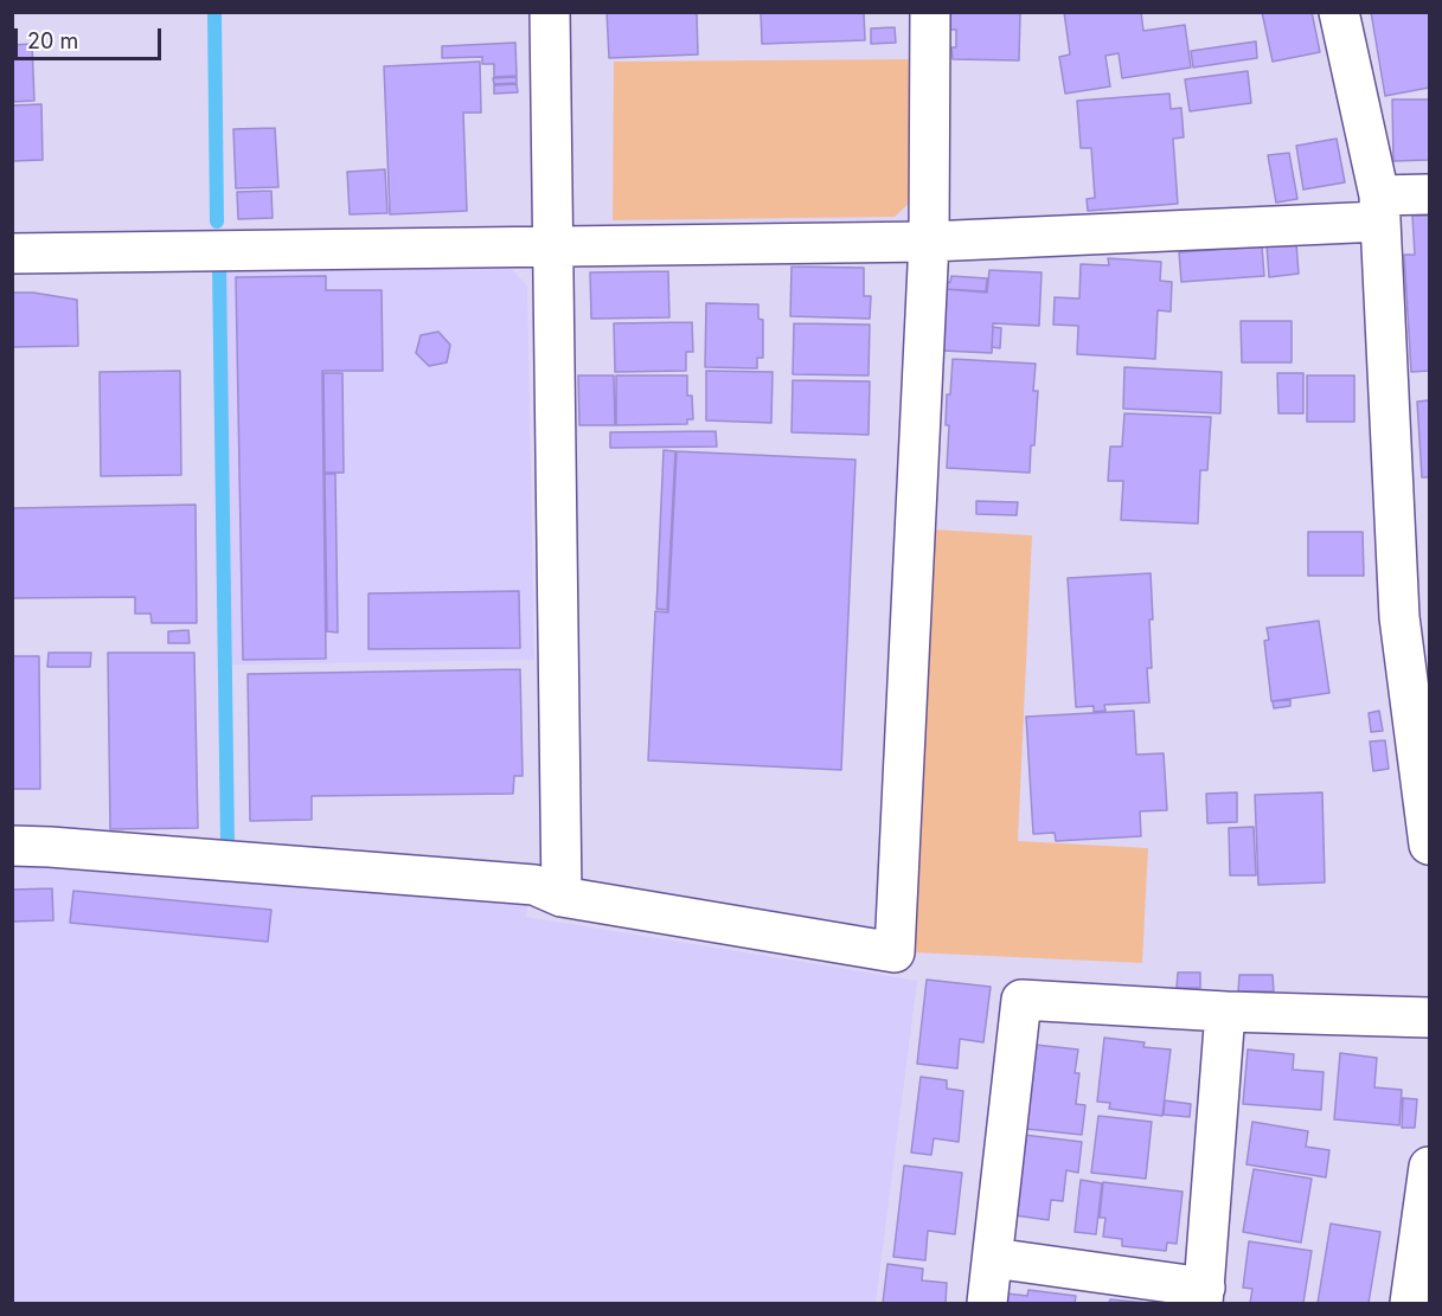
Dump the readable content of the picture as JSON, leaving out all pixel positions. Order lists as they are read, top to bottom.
{
  "scale_bar": "20 m"
}
